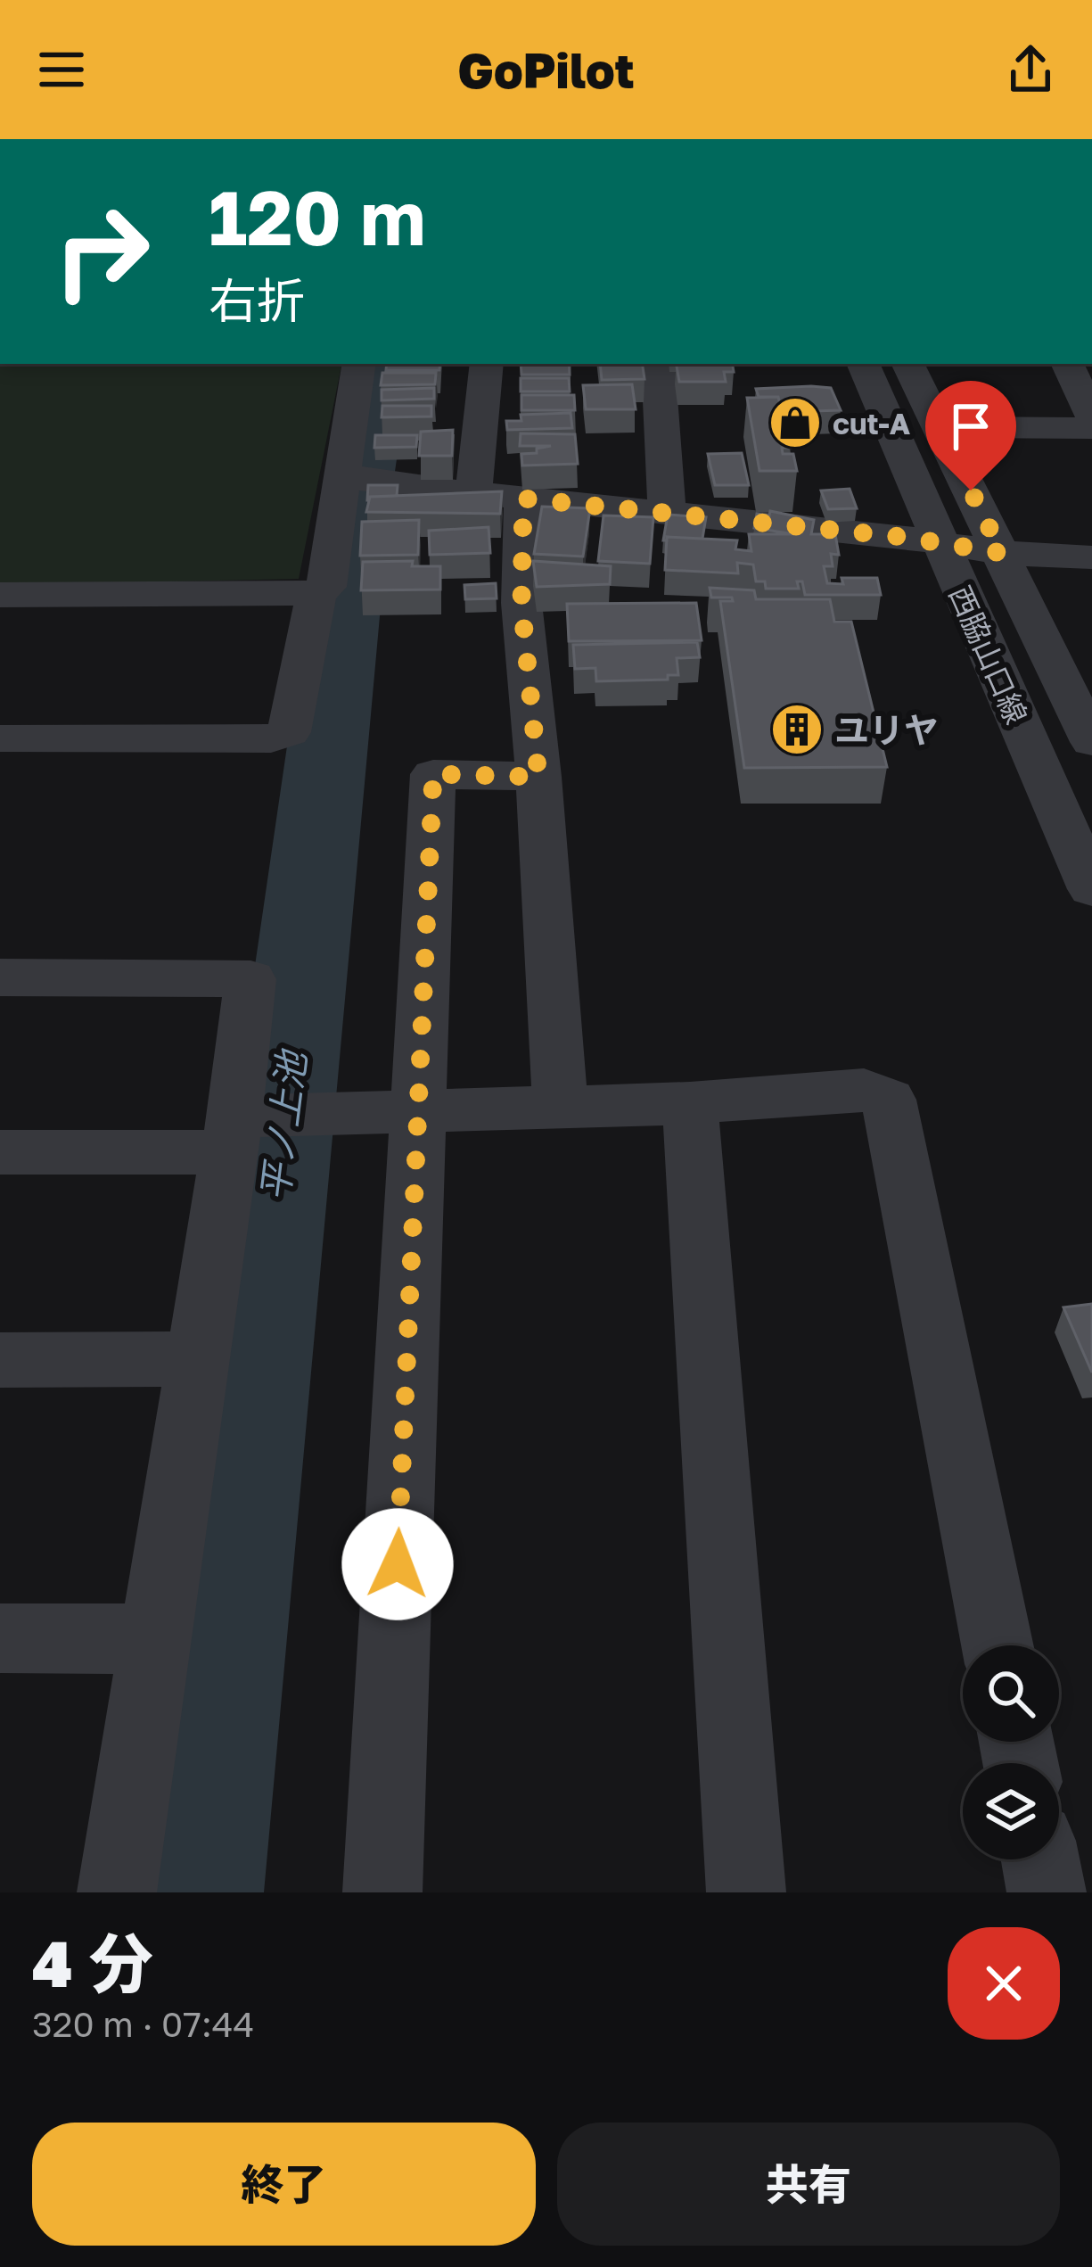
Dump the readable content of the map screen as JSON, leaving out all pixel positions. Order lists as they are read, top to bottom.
{
  "streets": {
    "street": ["西脇山口線"]
  },
  "water": ["平ノ上池"],
  "places": {
    "shop": ["cut-A"],
    "building": ["ユリヤ"]
  },
  "page": {
    "header": "GoPilot",
    "turn": ["120 m", "右折"],
    "heading": ["4 分", "320 m · 07:44"],
    "buttons": ["終了", "共有"]
  }
}
